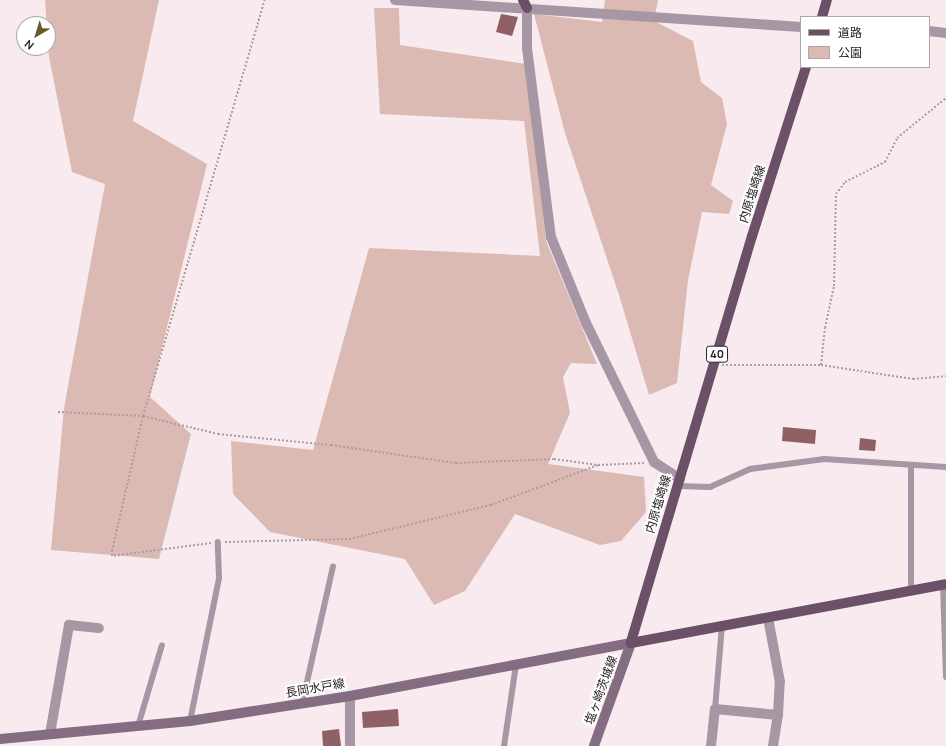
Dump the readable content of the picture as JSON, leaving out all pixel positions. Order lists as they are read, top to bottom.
{
  "streets": {
    "main road": [
      "内原塩崎線",
      "40",
      "長岡水戸線",
      "塩ヶ崎茨城線"
    ]
  },
  "crossings": [
    ["内原塩崎線", "長岡水戸線"],
    ["内原塩崎線", "塩ヶ崎茨城線"],
    ["長岡水戸線", "塩ヶ崎茨城線"]
  ],
  "legend": ["道路", "公園"],
  "north": "bottom left"
}
